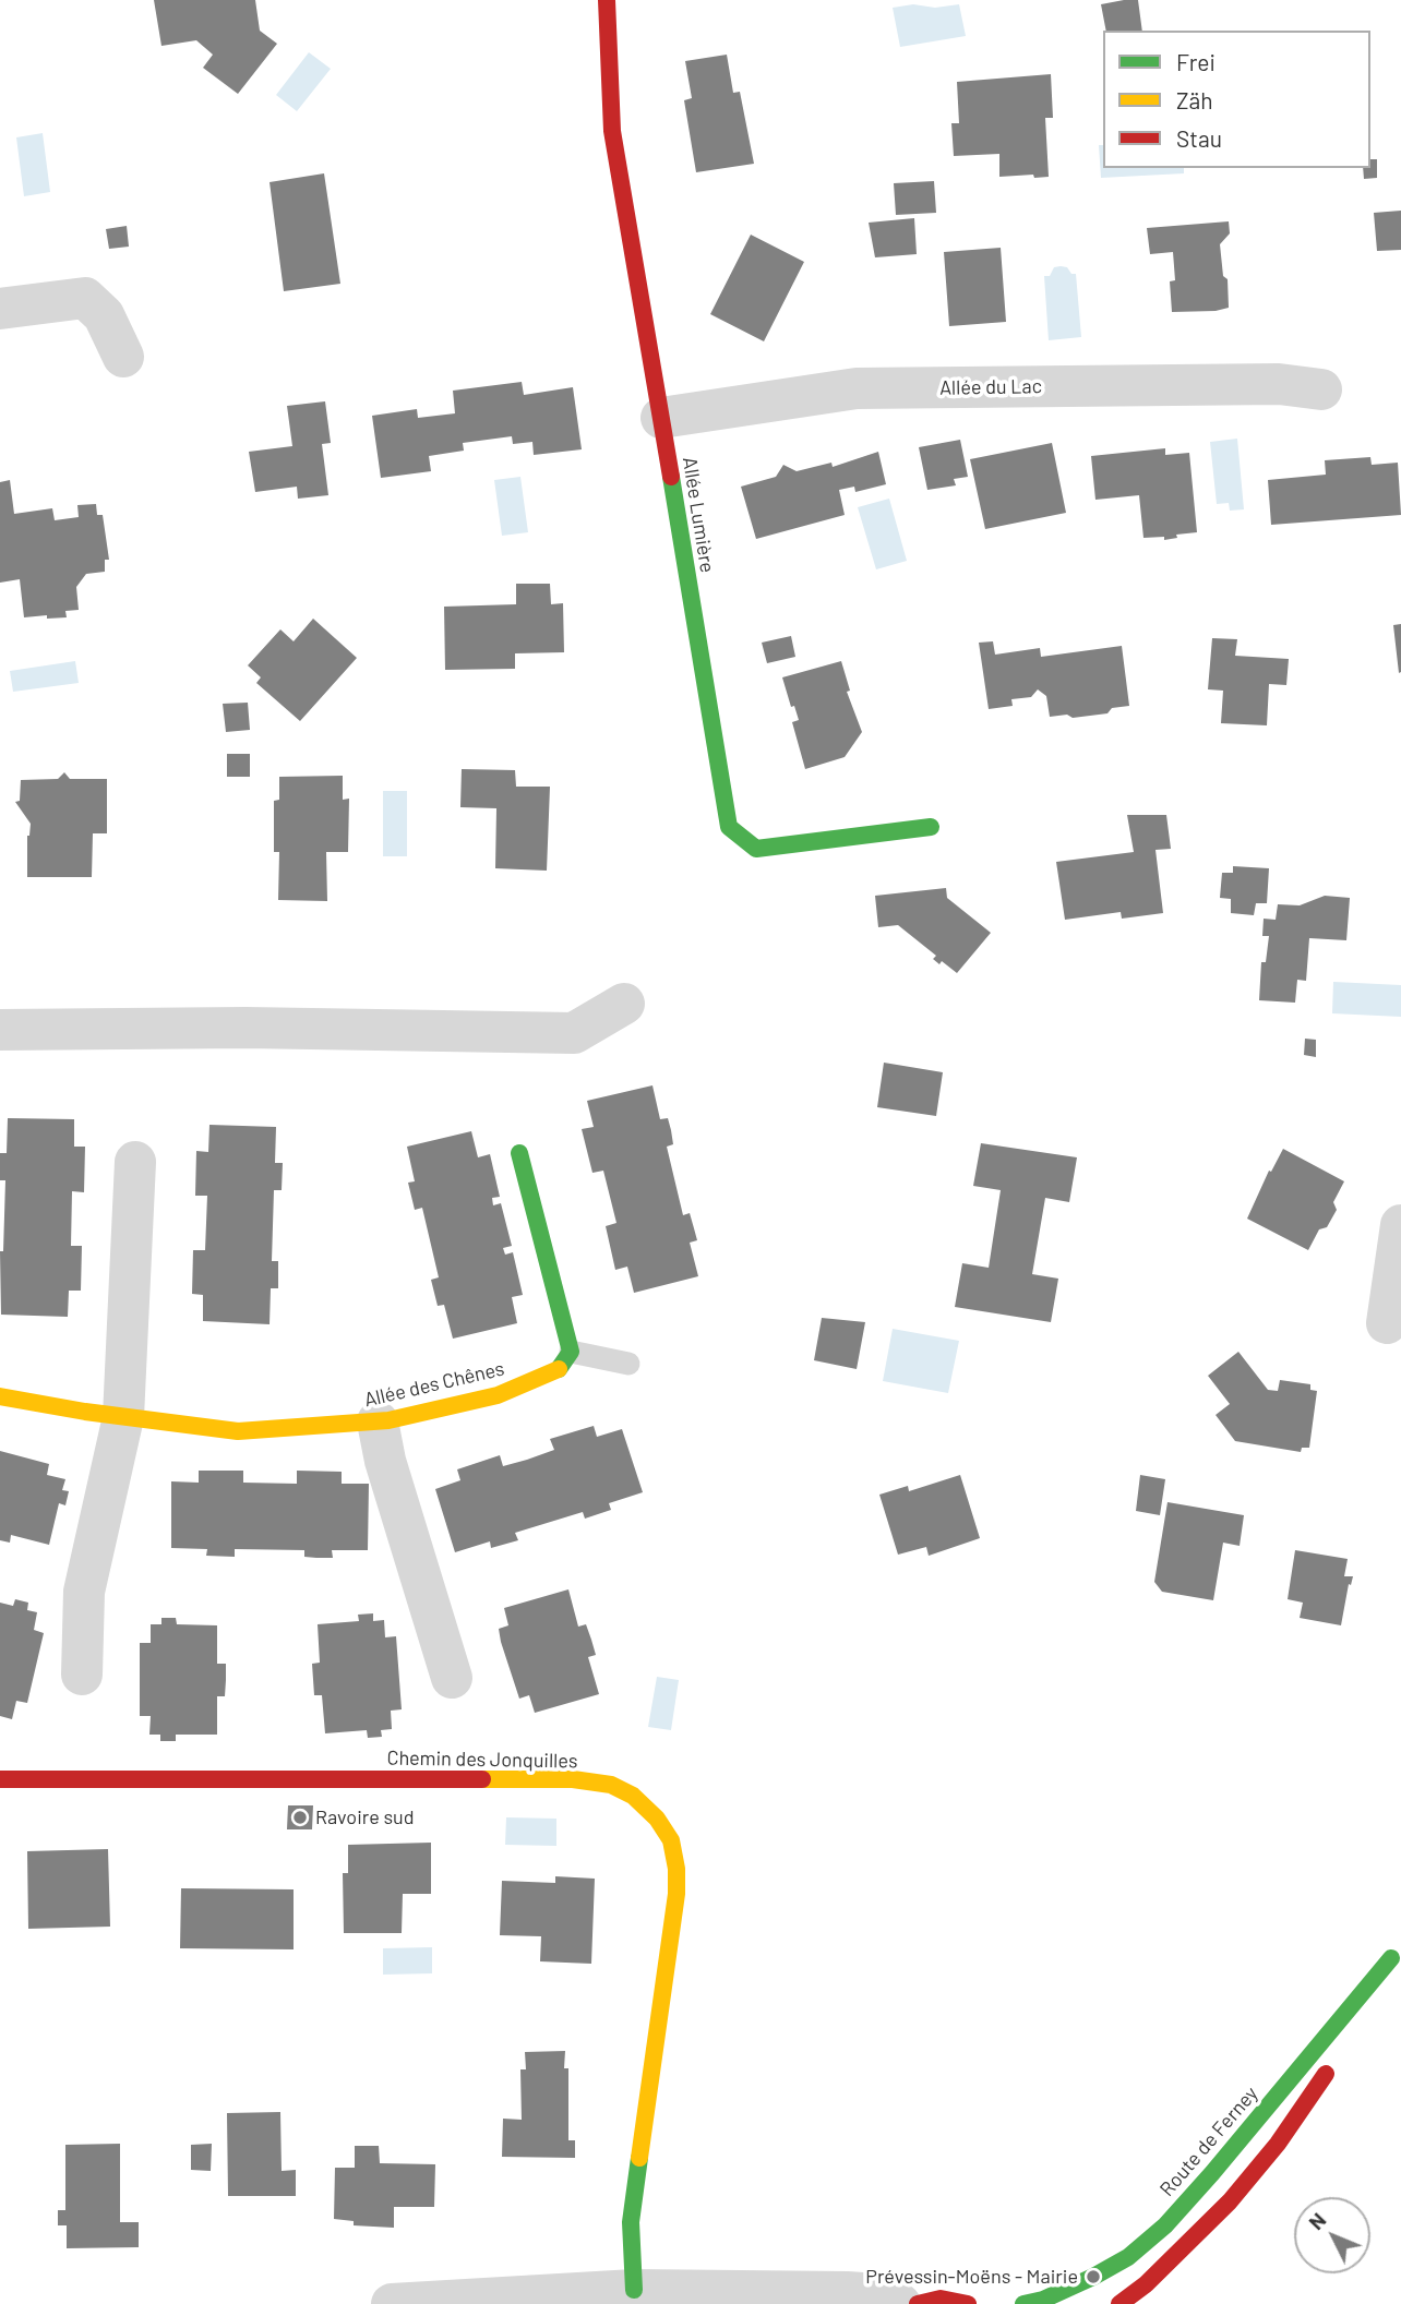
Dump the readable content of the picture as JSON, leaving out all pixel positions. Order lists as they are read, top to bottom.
{
  "streets": {
    "street": [
      "Allée du Lac",
      "Allée Lumière",
      "Allée des Chênes",
      "Chemin des Jonquilles",
      "Route de Ferney"
    ]
  },
  "crossings": [
    ["Allée du Lac", "Allée Lumière"]
  ],
  "places": ["Ravoire sud", "Prévessin-Moëns - Mairie"],
  "legend": ["Frei", "Zäh", "Stau"],
  "north": "top left"
}
